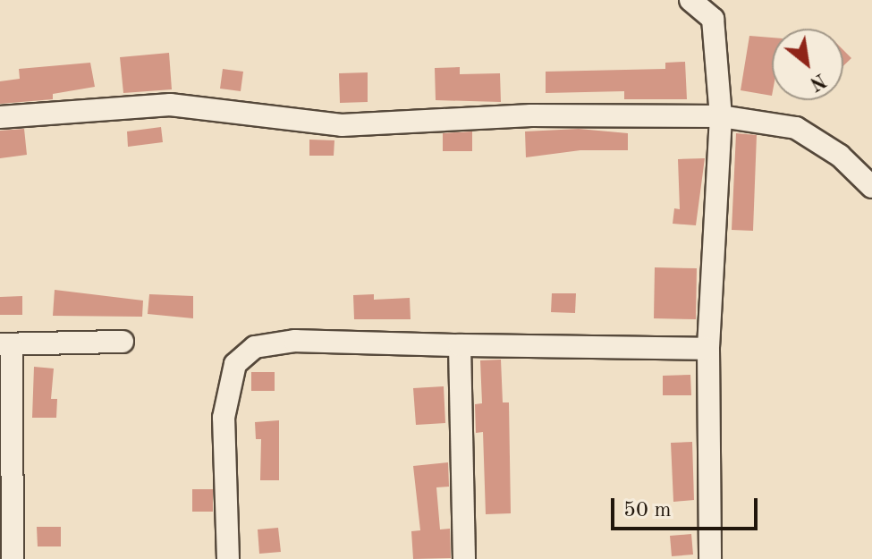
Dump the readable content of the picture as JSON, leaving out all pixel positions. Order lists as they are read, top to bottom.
{
  "scale_bar": "50 m",
  "north": "bottom right"
}
